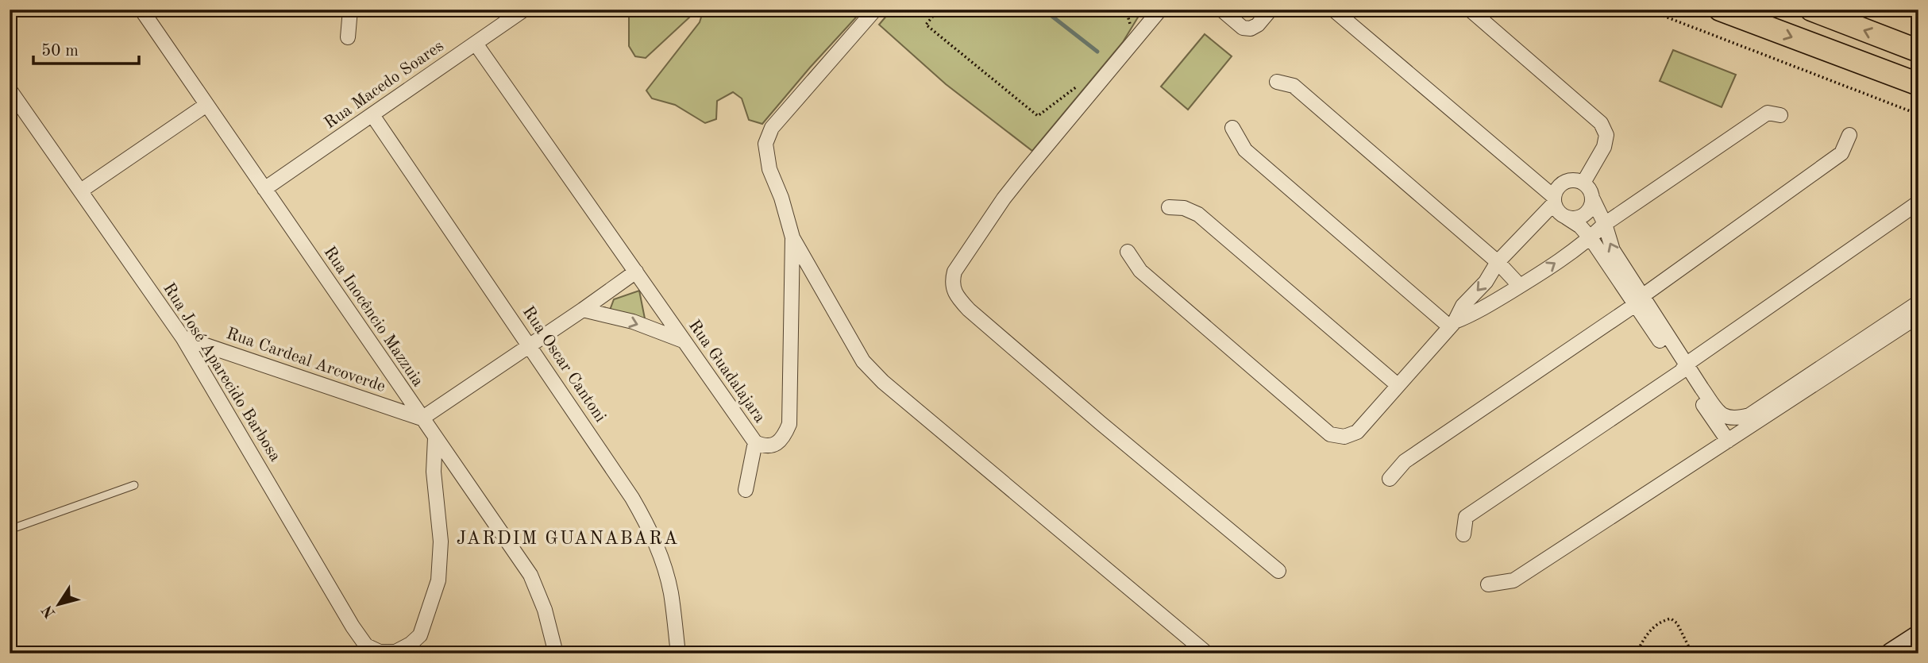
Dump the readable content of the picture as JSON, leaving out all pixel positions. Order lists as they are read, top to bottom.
{
  "streets": {
    "street": [
      "Rua Macedo Soares",
      "Rua Inocêncio Mazzuia",
      "Rua Cardeal Arcoverde",
      "Rua Oscar Cantoni",
      "Rua Guadalajara",
      "Rua José Aparecido Barbosa"
    ]
  },
  "crossings": [
    ["Rua Macedo Soares", "Rua Inocêncio Mazzuia"],
    ["Rua Macedo Soares", "Rua Oscar Cantoni"],
    ["Rua Macedo Soares", "Rua Guadalajara"],
    ["Rua Inocêncio Mazzuia", "Rua Cardeal Arcoverde"],
    ["Rua Inocêncio Mazzuia", "Rua José Aparecido Barbosa"],
    ["Rua Cardeal Arcoverde", "Rua José Aparecido Barbosa"]
  ],
  "districts": ["JARDIM GUANABARA"],
  "scale_bar": "50 m",
  "north": "bottom left"
}
